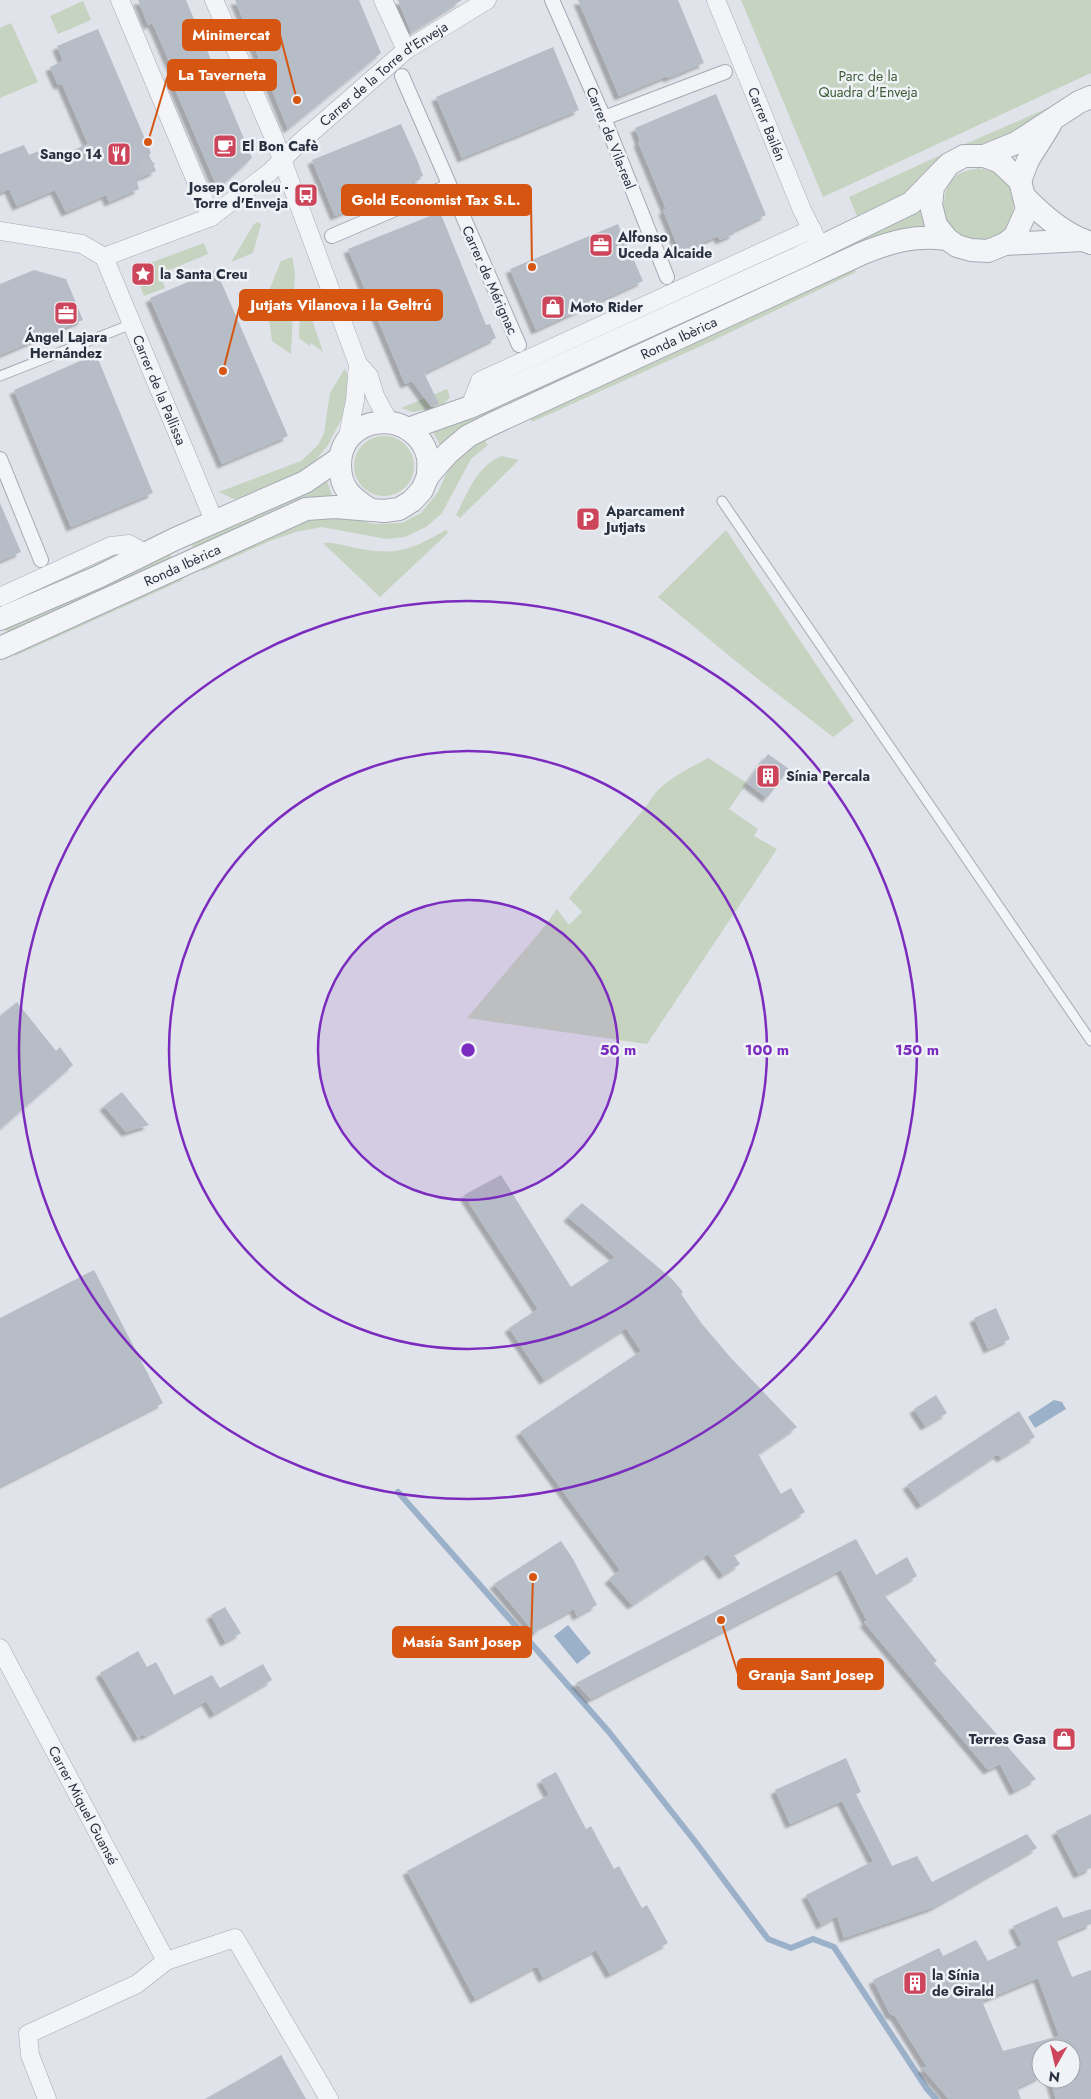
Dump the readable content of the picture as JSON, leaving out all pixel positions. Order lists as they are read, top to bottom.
{
  "streets": {
    "street": [
      "Carrer de la Torre d'Enveja",
      "Carrer Bailén",
      "Carrer de Vila-real",
      "Carrer de Mérignac",
      "Ronda Ibèrica",
      "Carrer de la Pallissa",
      "Carrer Miquel Guansé"
    ]
  },
  "crossings": [
    ["Carrer de la Torre d'Enveja", "Carrer de la Pallissa"],
    ["Carrer Bailén", "Ronda Ibèrica"],
    ["Ronda Ibèrica", "Carrer de la Pallissa"]
  ],
  "parks": ["Parc de la Quadra d'Enveja"],
  "places": {
    "other": [
      "Minimercat",
      "La Taverneta",
      "Gold Economist Tax S.L.",
      "Jutjats Vilanova i la Geltrú",
      "Masía Sant Josep",
      "Granja Sant Josep"
    ],
    "cafe": ["El Bon Cafè"],
    "restaurant": ["Sango 14"],
    "bus stop": ["Josep Coroleu - Torre d'Enveja"],
    "office": ["Alfonso Uceda Alcaide", "Ángel Lajara Hernández"],
    "place": ["la Santa Creu"],
    "shop": ["Moto Rider", "Terres Gasa"],
    "parking": ["Aparcament Jutjats"],
    "building": ["Sínia Percala", "la Sínia de Girald"]
  },
  "north": "bottom",
  "rings": ["50 m", "100 m", "150 m"]
}
